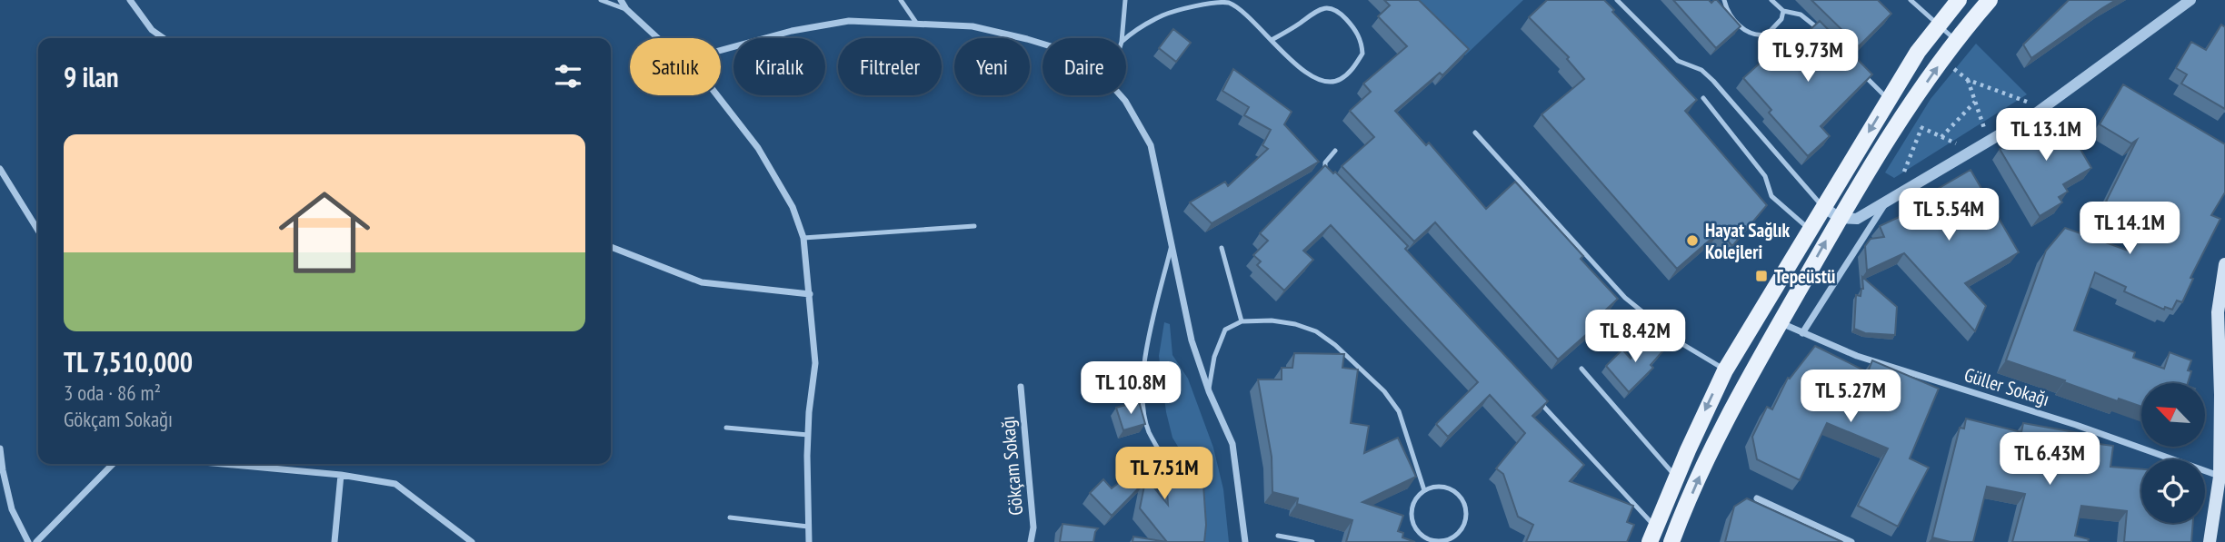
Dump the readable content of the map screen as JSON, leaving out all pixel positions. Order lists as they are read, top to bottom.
{
  "streets": {
    "street": ["Güller Sokağı", "Gökçam Sokağı"]
  },
  "places": {
    "other": ["Hayat Sağlık Kolejleri"],
    "transit": ["Tepeüstü"]
  },
  "north": "top left",
  "page": {
    "price": [
      "TL 9.73M",
      "TL 13.1M",
      "TL 5.54M",
      "TL 14.1M",
      "TL 8.42M",
      "TL 10.8M",
      "TL 5.27M",
      "TL 6.43M",
      "TL 7.51M"
    ],
    "chip": [
      "Satılık",
      "Kiralık",
      "Filtreler",
      "Yeni",
      "Daire"
    ],
    "heading": "9 ilan",
    "list": [
      {
        "name": "TL 7,510,000",
        "note": "3 oda · 86 m² · Gökçam Sokağı"
      }
    ]
  }
}
